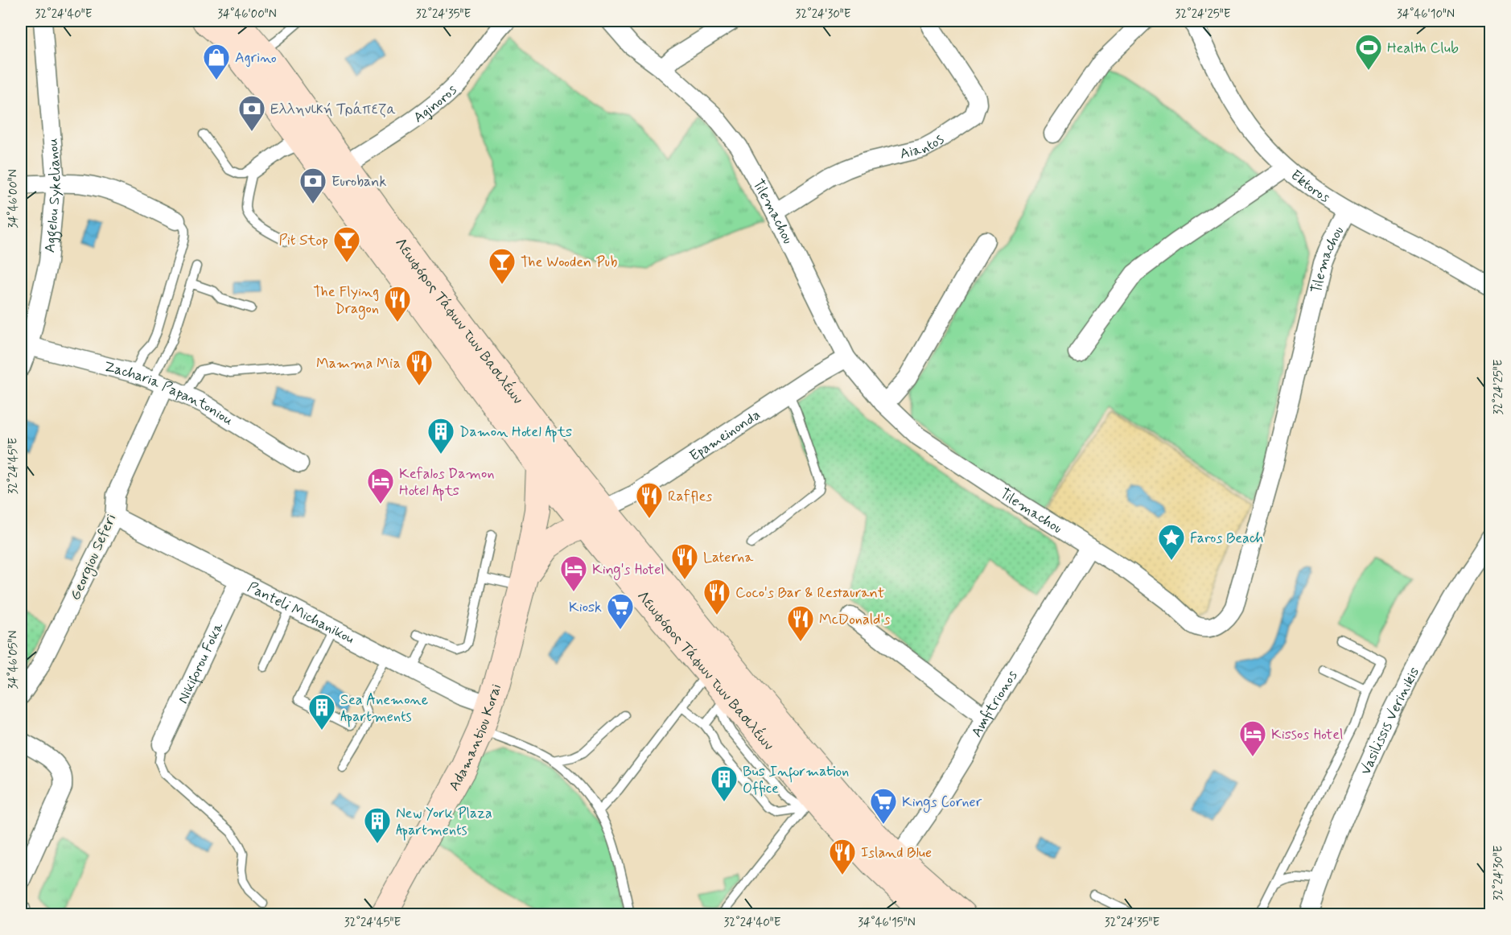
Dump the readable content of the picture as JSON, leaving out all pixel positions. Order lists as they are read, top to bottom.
{
  "streets": {
    "main road": ["Λεωφόρος Τάφων των Βασιλέων", "Adamantiou Korai"],
    "street": [
      "Aginoros",
      "Aiantos",
      "Ektoros",
      "Aggelou Sykelianou",
      "Tilemachou",
      "Zacharia Papantoniou",
      "Epameinonda",
      "Georgiou Seferi",
      "Panteli Michanikou",
      "Nikiforou Foka",
      "Amfitrionos",
      "Vasilissis Verinikis"
    ]
  },
  "crossings": [
    ["Aginoros", "Λεωφόρος Τάφων των Βασιλέων"],
    ["Aiantos", "Tilemachou"],
    ["Ektoros", "Tilemachou"],
    ["Aggelou Sykelianou", "Zacharia Papantoniou"],
    ["Tilemachou", "Epameinonda"],
    ["Tilemachou", "Amfitrionos"],
    ["Λεωφόρος Τάφων των Βασιλέων", "Epameinonda"],
    ["Λεωφόρος Τάφων των Βασιλέων", "Amfitrionos"],
    ["Λεωφόρος Τάφων των Βασιλέων", "Adamantiou Korai"],
    ["Zacharia Papantoniou", "Georgiou Seferi"],
    ["Epameinonda", "Adamantiou Korai"],
    ["Georgiou Seferi", "Panteli Michanikou"],
    ["Panteli Michanikou", "Nikiforou Foka"],
    ["Panteli Michanikou", "Adamantiou Korai"]
  ],
  "places": {
    "sports": ["Health Club"],
    "shop": ["Agrino"],
    "bank": ["Ελληνική Τράπεζα", "Eurobank"],
    "bar": ["Pit Stop", "The Wooden Pub"],
    "restaurant": [
      "The Flying Dragon",
      "Mamma Mia",
      "Raffles",
      "Laterna",
      "Coco's Bar & Restaurant",
      "McDonald's",
      "Island Blue"
    ],
    "building": [
      "Damon Hotel Apts",
      "Sea Anemone Apartments",
      "Bus Information Office",
      "New York Plaza Apartments"
    ],
    "hotel": ["Kefalos Damon Hotel Apts", "King's Hotel", "Kissos Hotel"],
    "place": ["Faros Beach"],
    "supermarket": ["Kiosk", "Kings Corner"]
  },
  "coordinates": [
    "32°24'40\"E",
    "34°46'00\"N",
    "32°24'35\"E",
    "32°24'30\"E",
    "32°24'25\"E",
    "34°46'10\"N",
    "32°24'45\"E",
    "34°46'05\"N",
    "34°46'15\"N"
  ]
}
